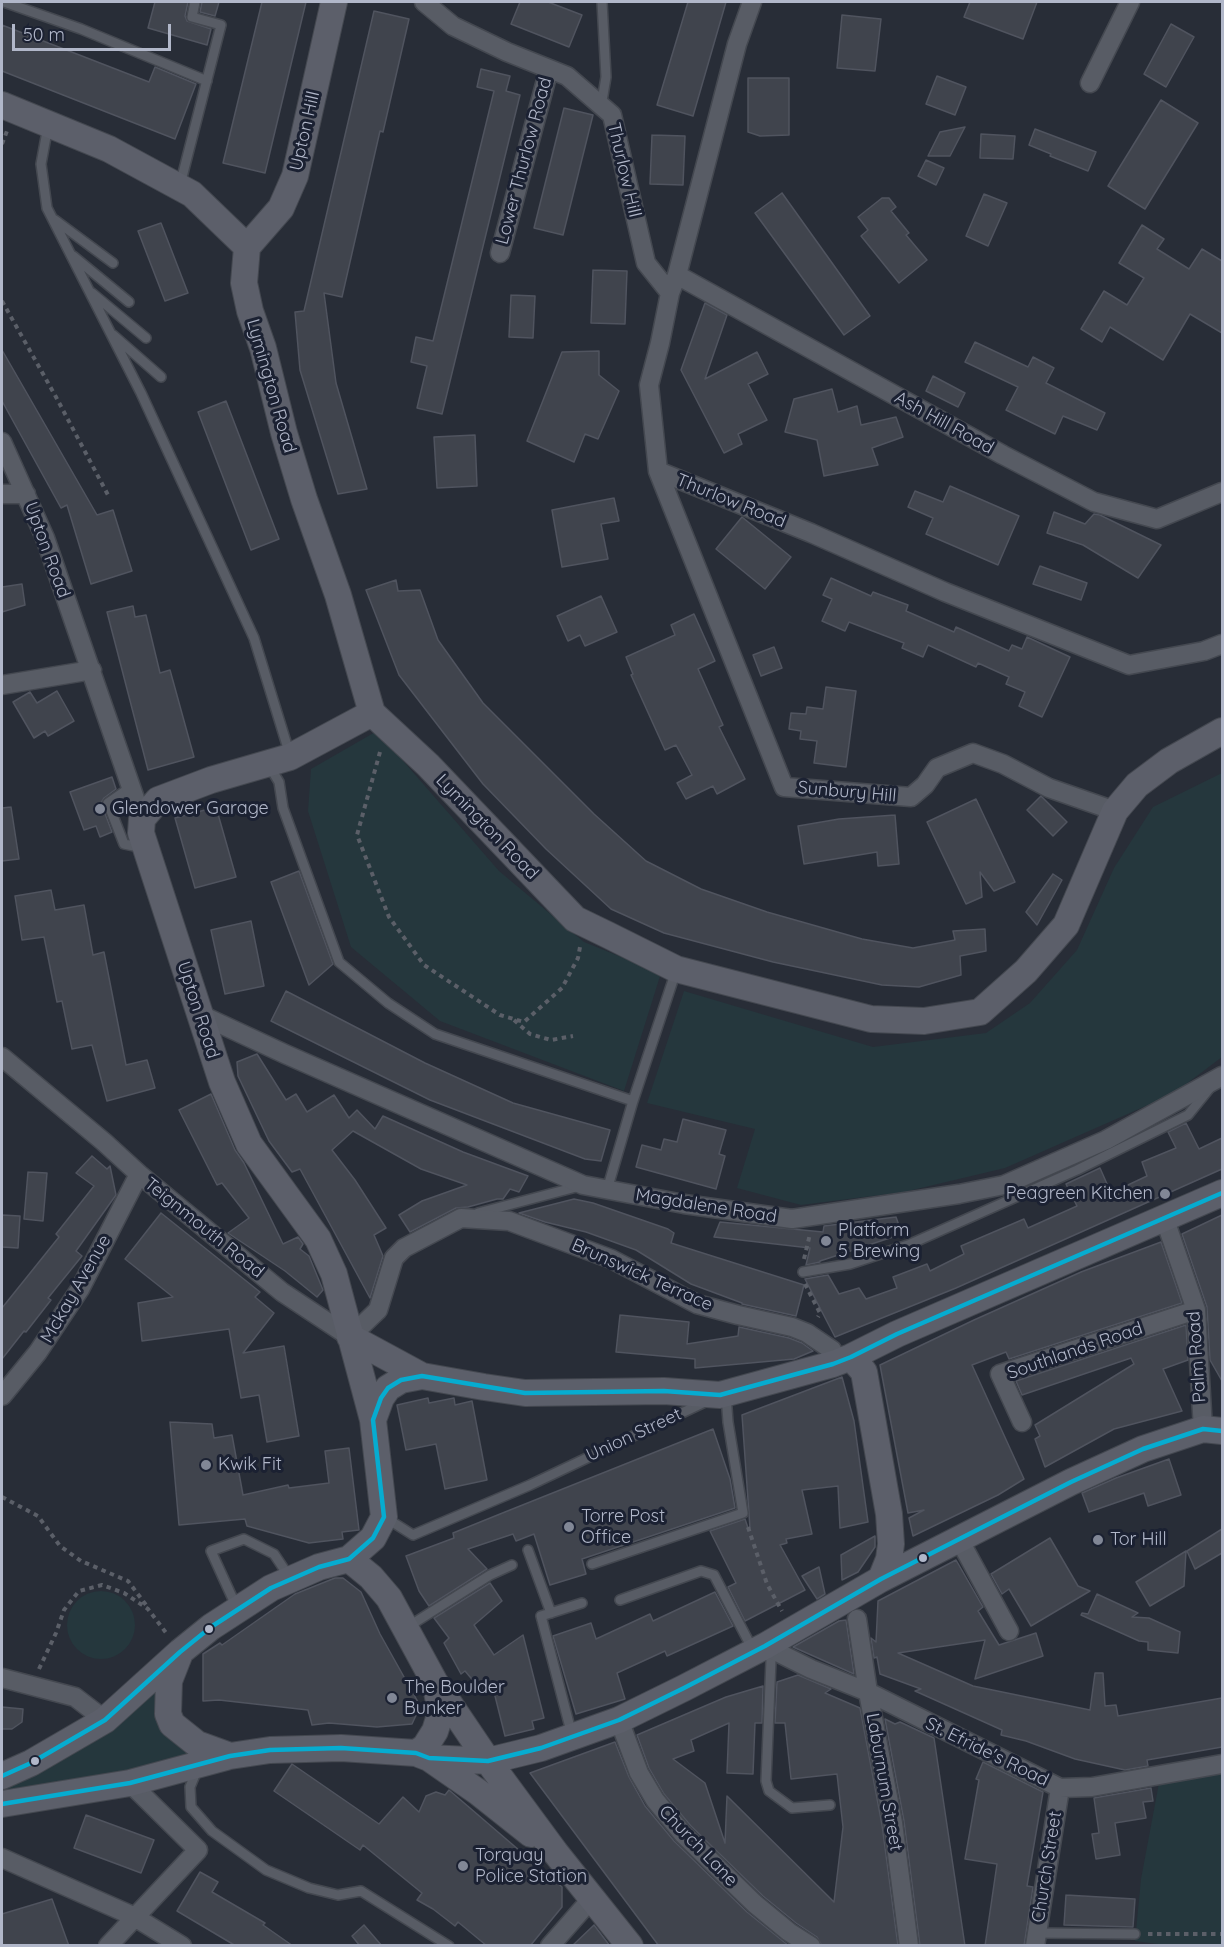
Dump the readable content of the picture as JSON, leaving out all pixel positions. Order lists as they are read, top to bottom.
{
  "streets": {
    "street": [
      "Upton Hill",
      "Lower Thurlow Road",
      "Thurlow Hill",
      "Lymington Road",
      "Ash Hill Road",
      "Thurlow Road",
      "Upton Road",
      "Sunbury Hill",
      "Magdalene Road",
      "Teignmouth Road",
      "Brunswick Terrace",
      "Mckay Avenue",
      "Southlands Road",
      "Palm Road",
      "Union Street",
      "St. Efride's Road",
      "Laburnum Street",
      "Church Lane",
      "Church Street"
    ]
  },
  "crossings": [
    ["Upton Hill", "Lymington Road"],
    ["Lower Thurlow Road", "Thurlow Hill"],
    ["Thurlow Hill", "Thurlow Road"],
    ["Lymington Road", "Sunbury Hill"],
    ["Ash Hill Road", "Thurlow Road"],
    ["Thurlow Road", "Sunbury Hill"],
    ["Upton Road", "Magdalene Road"],
    ["Upton Road", "Teignmouth Road"],
    ["Upton Road", "Union Street"],
    ["Teignmouth Road", "Mckay Avenue"],
    ["Teignmouth Road", "Union Street"],
    ["Brunswick Terrace", "Union Street"],
    ["Southlands Road", "Palm Road"],
    ["Palm Road", "Union Street"],
    ["St. Efride's Road", "Laburnum Street"],
    ["St. Efride's Road", "Church Street"]
  ],
  "places": [
    "Glendower Garage",
    "Peagreen Kitchen",
    "Platform 5 Brewing",
    "Kwik Fit",
    "Torre Post Office",
    "Tor Hill",
    "The Boulder Bunker",
    "Torquay Police Station"
  ],
  "scale_bar": "50 m"
}
